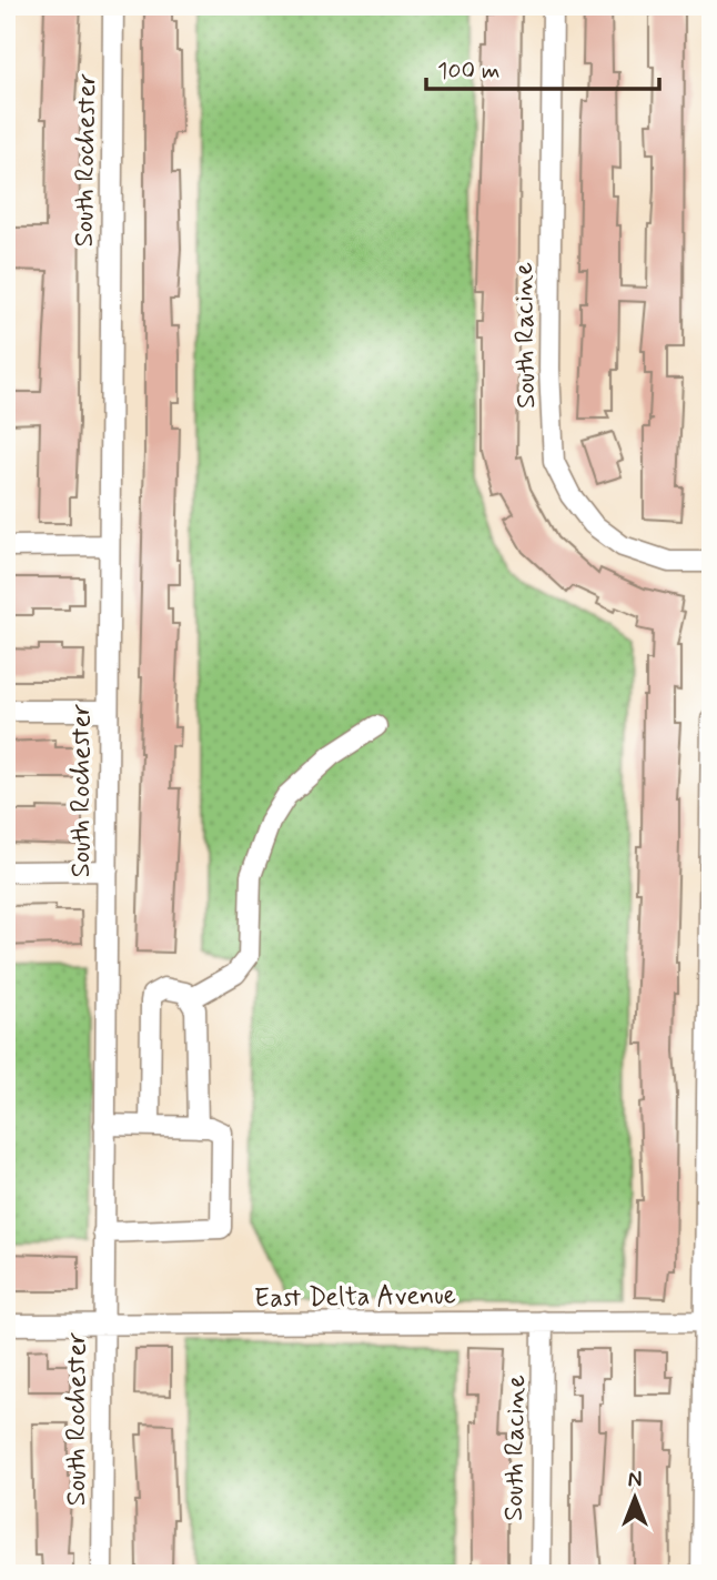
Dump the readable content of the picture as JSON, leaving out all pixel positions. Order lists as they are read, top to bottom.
{
  "streets": {
    "street": ["South Rochester", "South Racine", "East Delta Avenue"]
  },
  "crossings": [
    ["South Rochester", "East Delta Avenue"],
    ["South Racine", "East Delta Avenue"]
  ],
  "scale_bar": "100 m",
  "north": "top"
}
